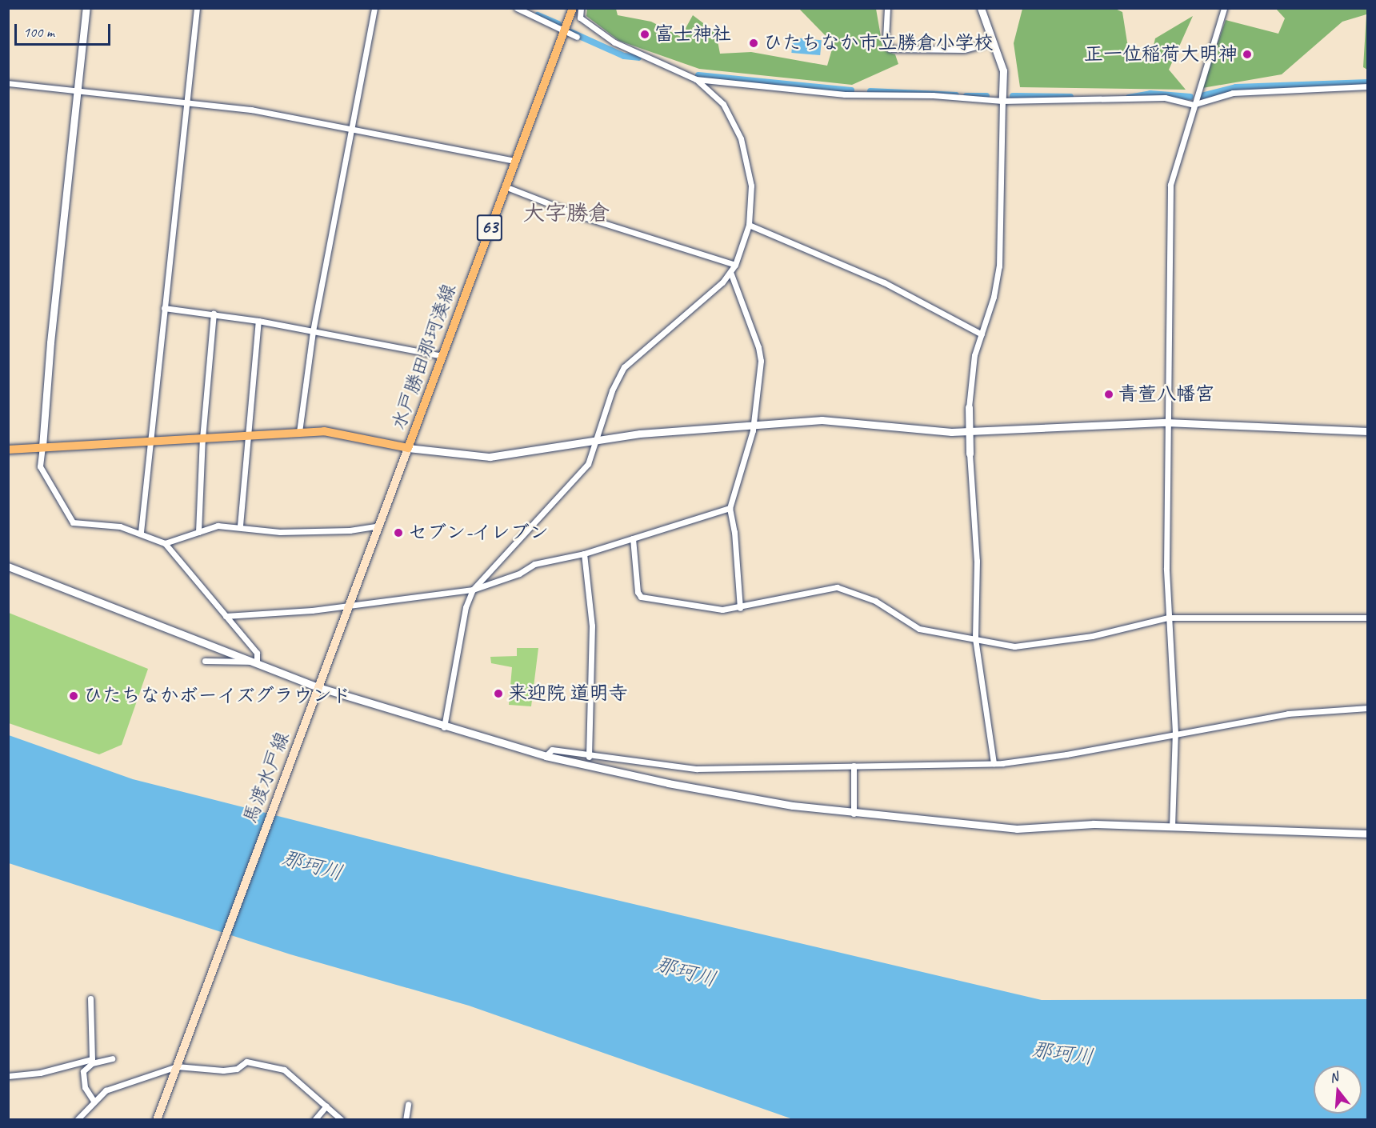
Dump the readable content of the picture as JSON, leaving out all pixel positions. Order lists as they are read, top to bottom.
{
  "streets": {
    "main road": ["63", "水戸勝田那珂湊線", "馬渡水戸線"]
  },
  "crossings": [
    ["水戸勝田那珂湊線", "馬渡水戸線"]
  ],
  "districts": ["大字勝倉"],
  "water": ["那珂川"],
  "places": [
    "富士神社",
    "ひたちなか市立勝倉小学校",
    "正一位稲荷大明神",
    "青萱八幡宮",
    "セブン-イレブン",
    "来迎院 道明寺",
    "ひたちなかボーイズグラウンド"
  ],
  "scale_bar": "100 m",
  "north": "top"
}
